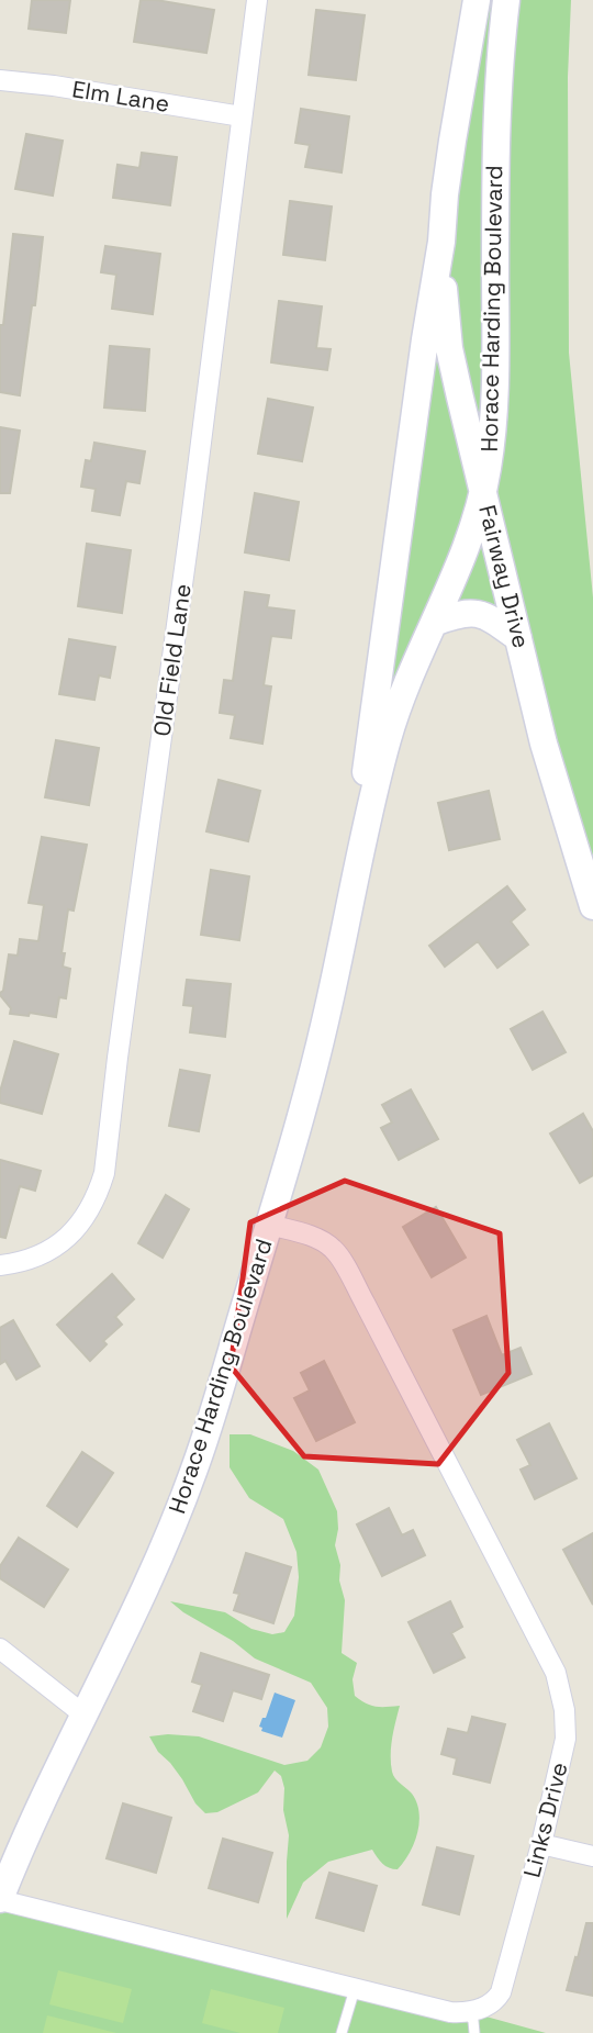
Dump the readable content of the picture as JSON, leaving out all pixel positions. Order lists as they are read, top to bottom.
{
  "streets": {
    "street": [
      "Elm Lane",
      "Horace Harding Boulevard",
      "Fairway Drive",
      "Old Field Lane",
      "Links Drive"
    ]
  },
  "crossings": [
    ["Elm Lane", "Old Field Lane"],
    ["Horace Harding Boulevard", "Fairway Drive"],
    ["Horace Harding Boulevard", "Links Drive"]
  ]
}
